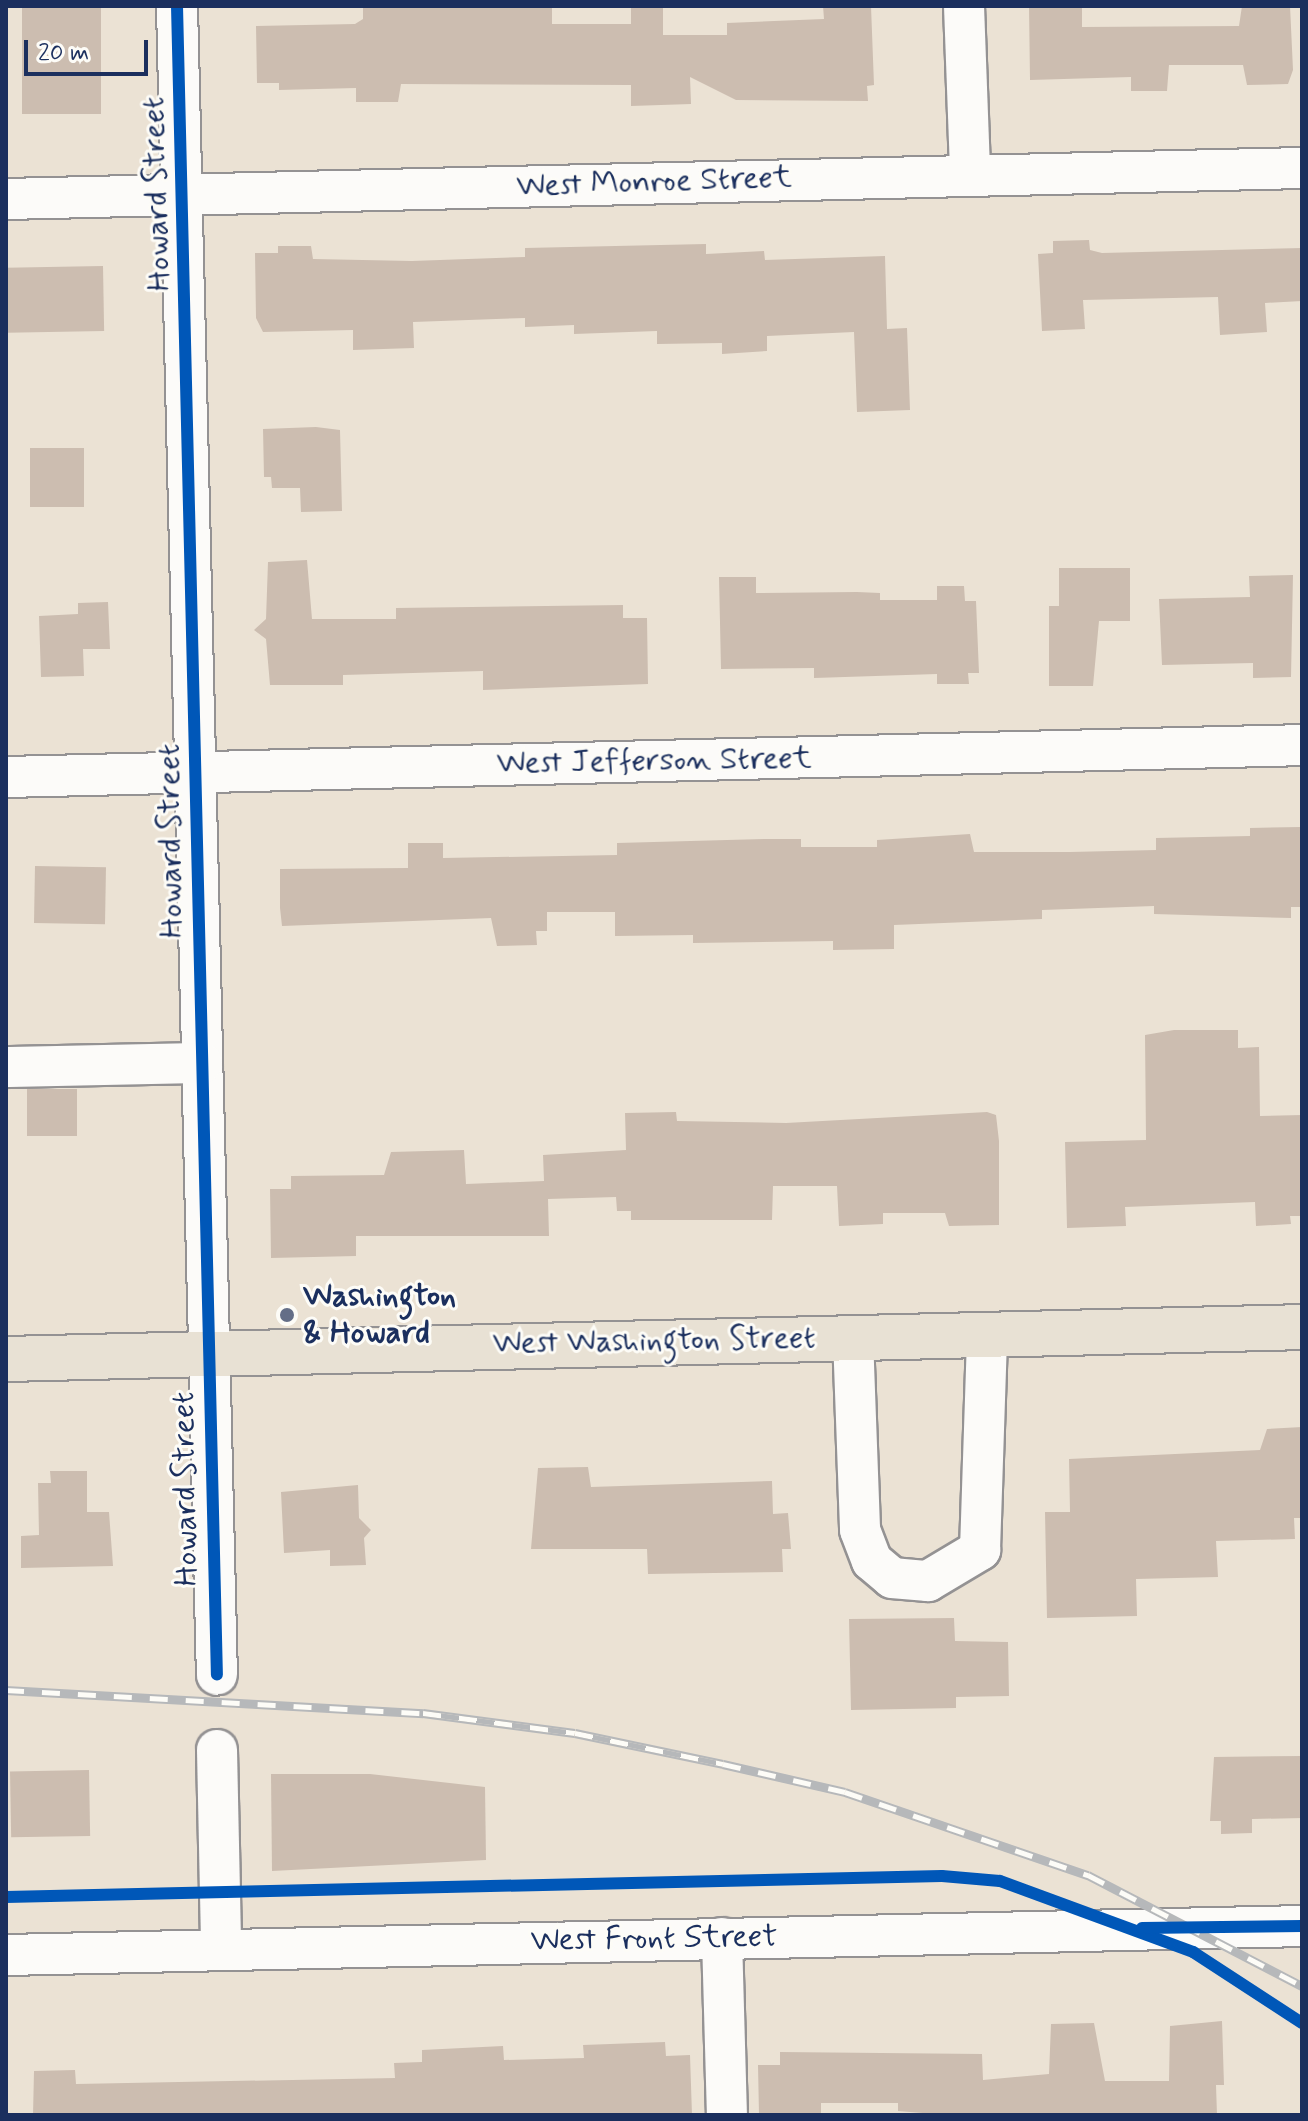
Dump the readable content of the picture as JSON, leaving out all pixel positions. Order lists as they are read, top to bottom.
{
  "streets": {
    "main road": ["West Washington Street"],
    "street": [
      "West Monroe Street",
      "Howard Street",
      "West Jefferson Street",
      "West Front Street"
    ]
  },
  "crossings": [
    ["West Monroe Street", "Howard Street"],
    ["Howard Street", "West Jefferson Street"],
    ["Howard Street", "West Washington Street"]
  ],
  "places": ["Washington & Howard"],
  "scale_bar": "20 m"
}
